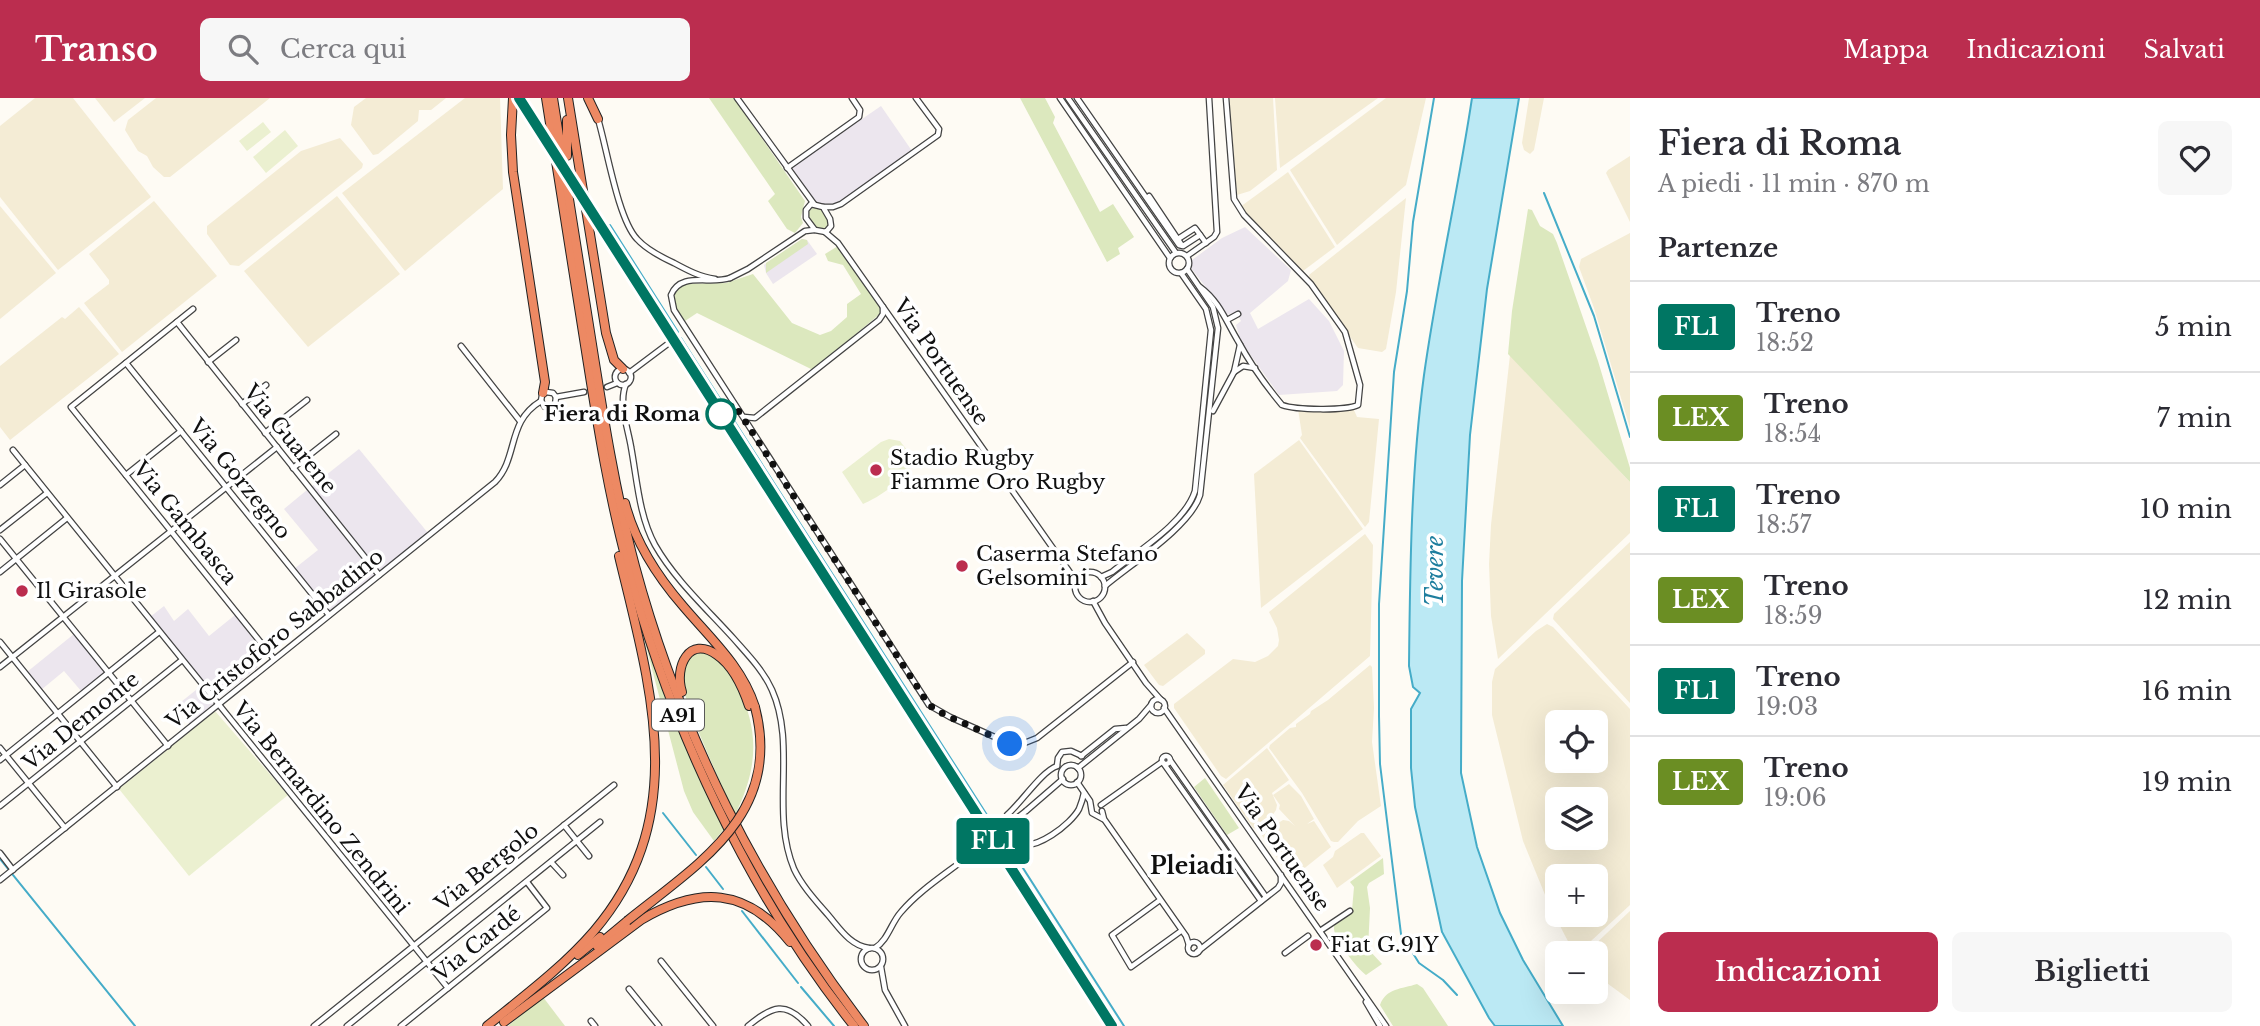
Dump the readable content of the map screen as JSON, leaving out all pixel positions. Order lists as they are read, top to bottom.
{
  "streets": {
    "highway": ["A91"],
    "street": [
      "Via Portuense",
      "Via Guarene",
      "Via Gorzegno",
      "Via Gambasca",
      "Via Cristoforo Sabbadino",
      "Via Demonte",
      "Via Bernardino Zendrini",
      "Via Bergolo",
      "Via Cardé"
    ]
  },
  "crossings": [
    ["Via Guarene", "Via Cristoforo Sabbadino"],
    ["Via Gorzegno", "Via Gambasca"],
    ["Via Gorzegno", "Via Cristoforo Sabbadino"],
    ["Via Gambasca", "Via Cristoforo Sabbadino"],
    ["Via Cristoforo Sabbadino", "Via Bernardino Zendrini"],
    ["Via Demonte", "Via Bernardino Zendrini"],
    ["Via Bernardino Zendrini", "Via Bergolo"],
    ["Via Bernardino Zendrini", "Via Cardé"]
  ],
  "districts": ["Pleiadi"],
  "water": ["Tevere"],
  "places": [
    "Fiera di Roma",
    "Stadio Rugby Fiamme Oro Rugby",
    "Caserma Stefano Gelsomini",
    "Il Girasole",
    "Fiat G.91Y"
  ],
  "page": {
    "header": "Transo",
    "search": "Cerca qui",
    "nav": ["Mappa", "Indicazioni", "Salvati"],
    "on_map": "FL1",
    "heading": [
      ["Fiera di Roma", "A piedi · 11 min · 870 m"],
      "Partenze"
    ],
    "list": [
      {
        "mark": "FL1",
        "name": "Treno",
        "note": "18:52",
        "value": "5 min"
      },
      {
        "mark": "LEX",
        "name": "Treno",
        "note": "18:54",
        "value": "7 min"
      },
      {
        "mark": "FL1",
        "name": "Treno",
        "note": "18:57",
        "value": "10 min"
      },
      {
        "mark": "LEX",
        "name": "Treno",
        "note": "18:59",
        "value": "12 min"
      },
      {
        "mark": "FL1",
        "name": "Treno",
        "note": "19:03",
        "value": "16 min"
      },
      {
        "mark": "LEX",
        "name": "Treno",
        "note": "19:06",
        "value": "19 min"
      }
    ],
    "map_buttons": ["+", "−"],
    "buttons": ["Indicazioni", "Biglietti"]
  }
}
